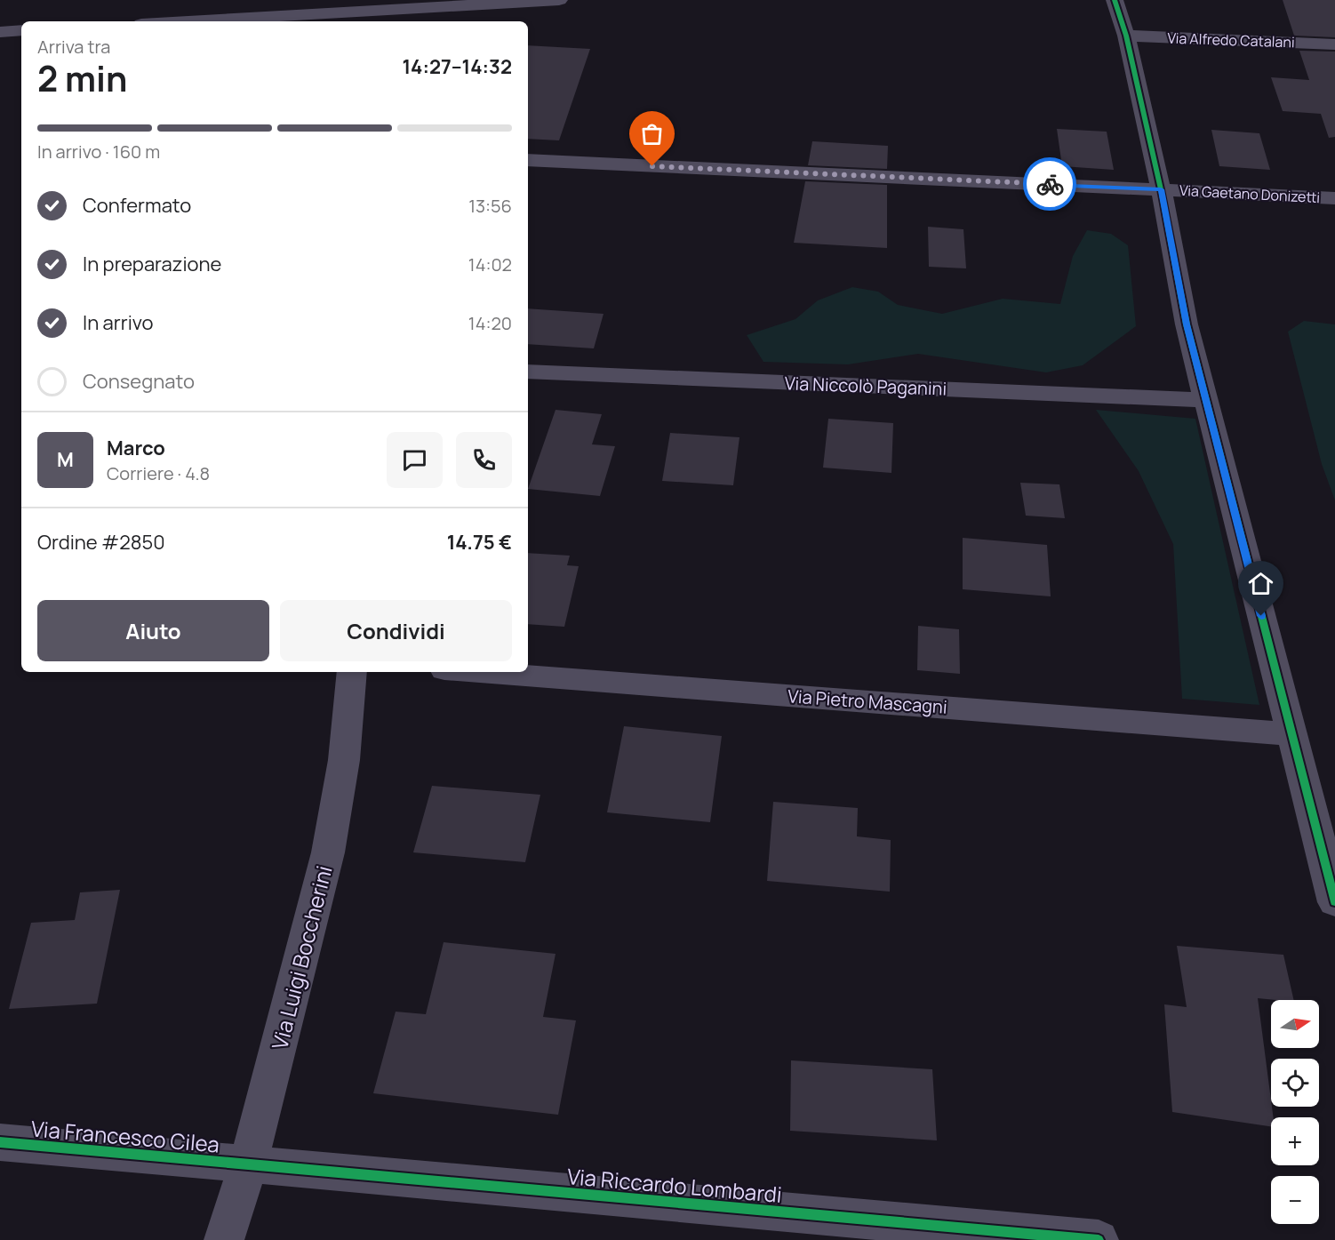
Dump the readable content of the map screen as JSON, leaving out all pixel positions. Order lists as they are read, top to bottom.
{
  "streets": {
    "street": [
      "Via Alfredo Catalani",
      "Via Gaetano Donizetti",
      "Via Niccolò Paganini",
      "Via Pietro Mascagni",
      "Via Luigi Boccherini",
      "Via Francesco Cilea",
      "Via Riccardo Lombardi"
    ]
  },
  "crossings": [
    ["Via Luigi Boccherini", "Via Francesco Cilea"],
    ["Via Luigi Boccherini", "Via Riccardo Lombardi"],
    ["Via Francesco Cilea", "Via Riccardo Lombardi"]
  ],
  "north": "right",
  "page": {
    "heading": ["2 min", "Arriva tra", "14:27–14:32"],
    "panel": [
      "Marco",
      "Corriere · 4.8",
      "Ordine #2850",
      "14.75 €"
    ],
    "bar": "In arrivo · 160 m",
    "list": [
      ["Confermato", "13:56"],
      ["In preparazione", "14:02"],
      ["In arrivo", "14:20"],
      "Consegnato"
    ],
    "round": "M",
    "buttons": ["Aiuto", "Condividi"],
    "map_buttons": ["+", "−"]
  }
}
